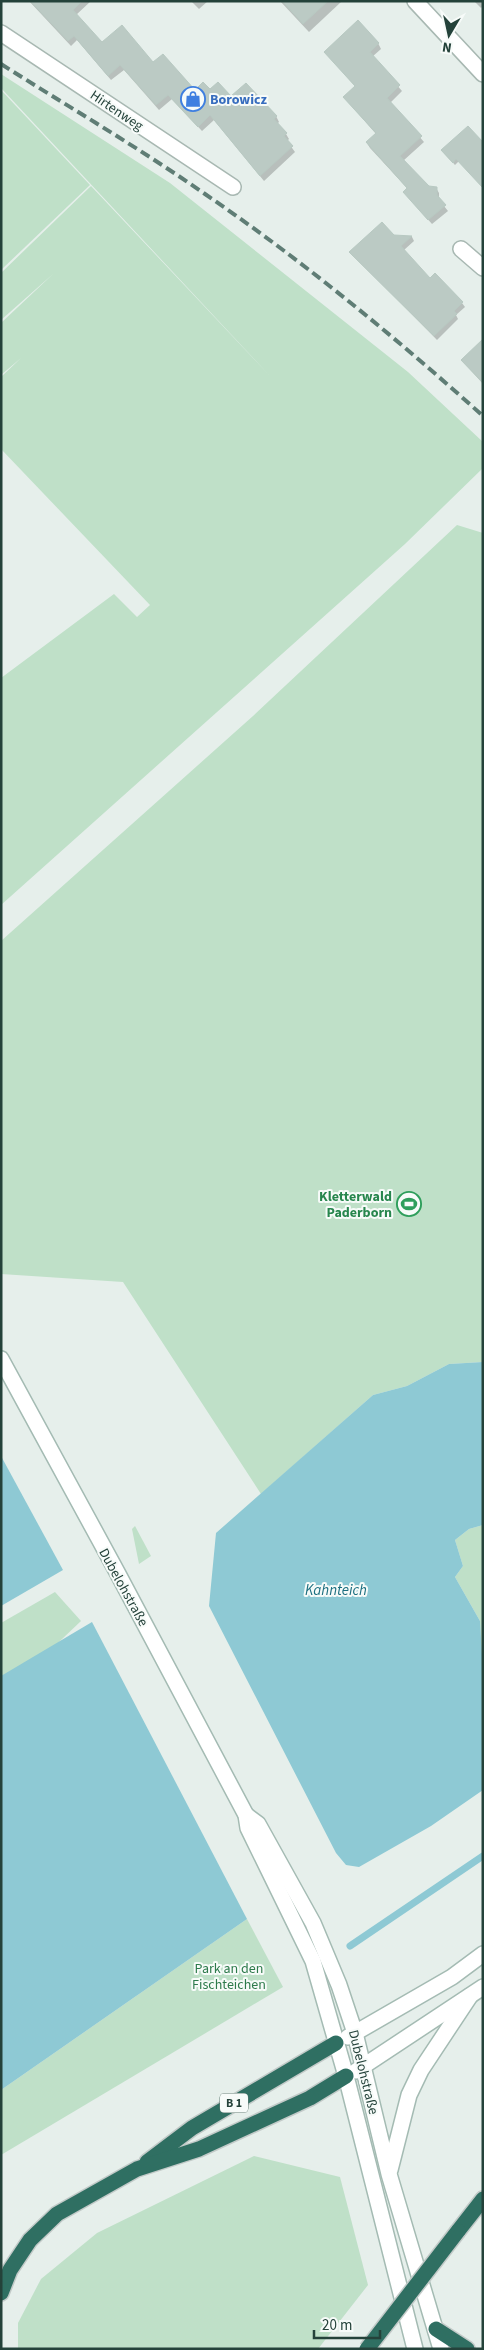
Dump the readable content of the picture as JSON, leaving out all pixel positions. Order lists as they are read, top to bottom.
{
  "streets": {
    "highway": ["B 1"],
    "main road": ["Hirtenweg", "Dubelohstraße"]
  },
  "crossings": [
    ["Dubelohstraße", "B 1"]
  ],
  "water": ["Kahnteich"],
  "parks": ["Park an den Fischteichen"],
  "places": {
    "shop": ["Borowicz"],
    "sports": ["Kletterwald Paderborn"]
  },
  "scale_bar": "20 m",
  "north": "bottom"
}
